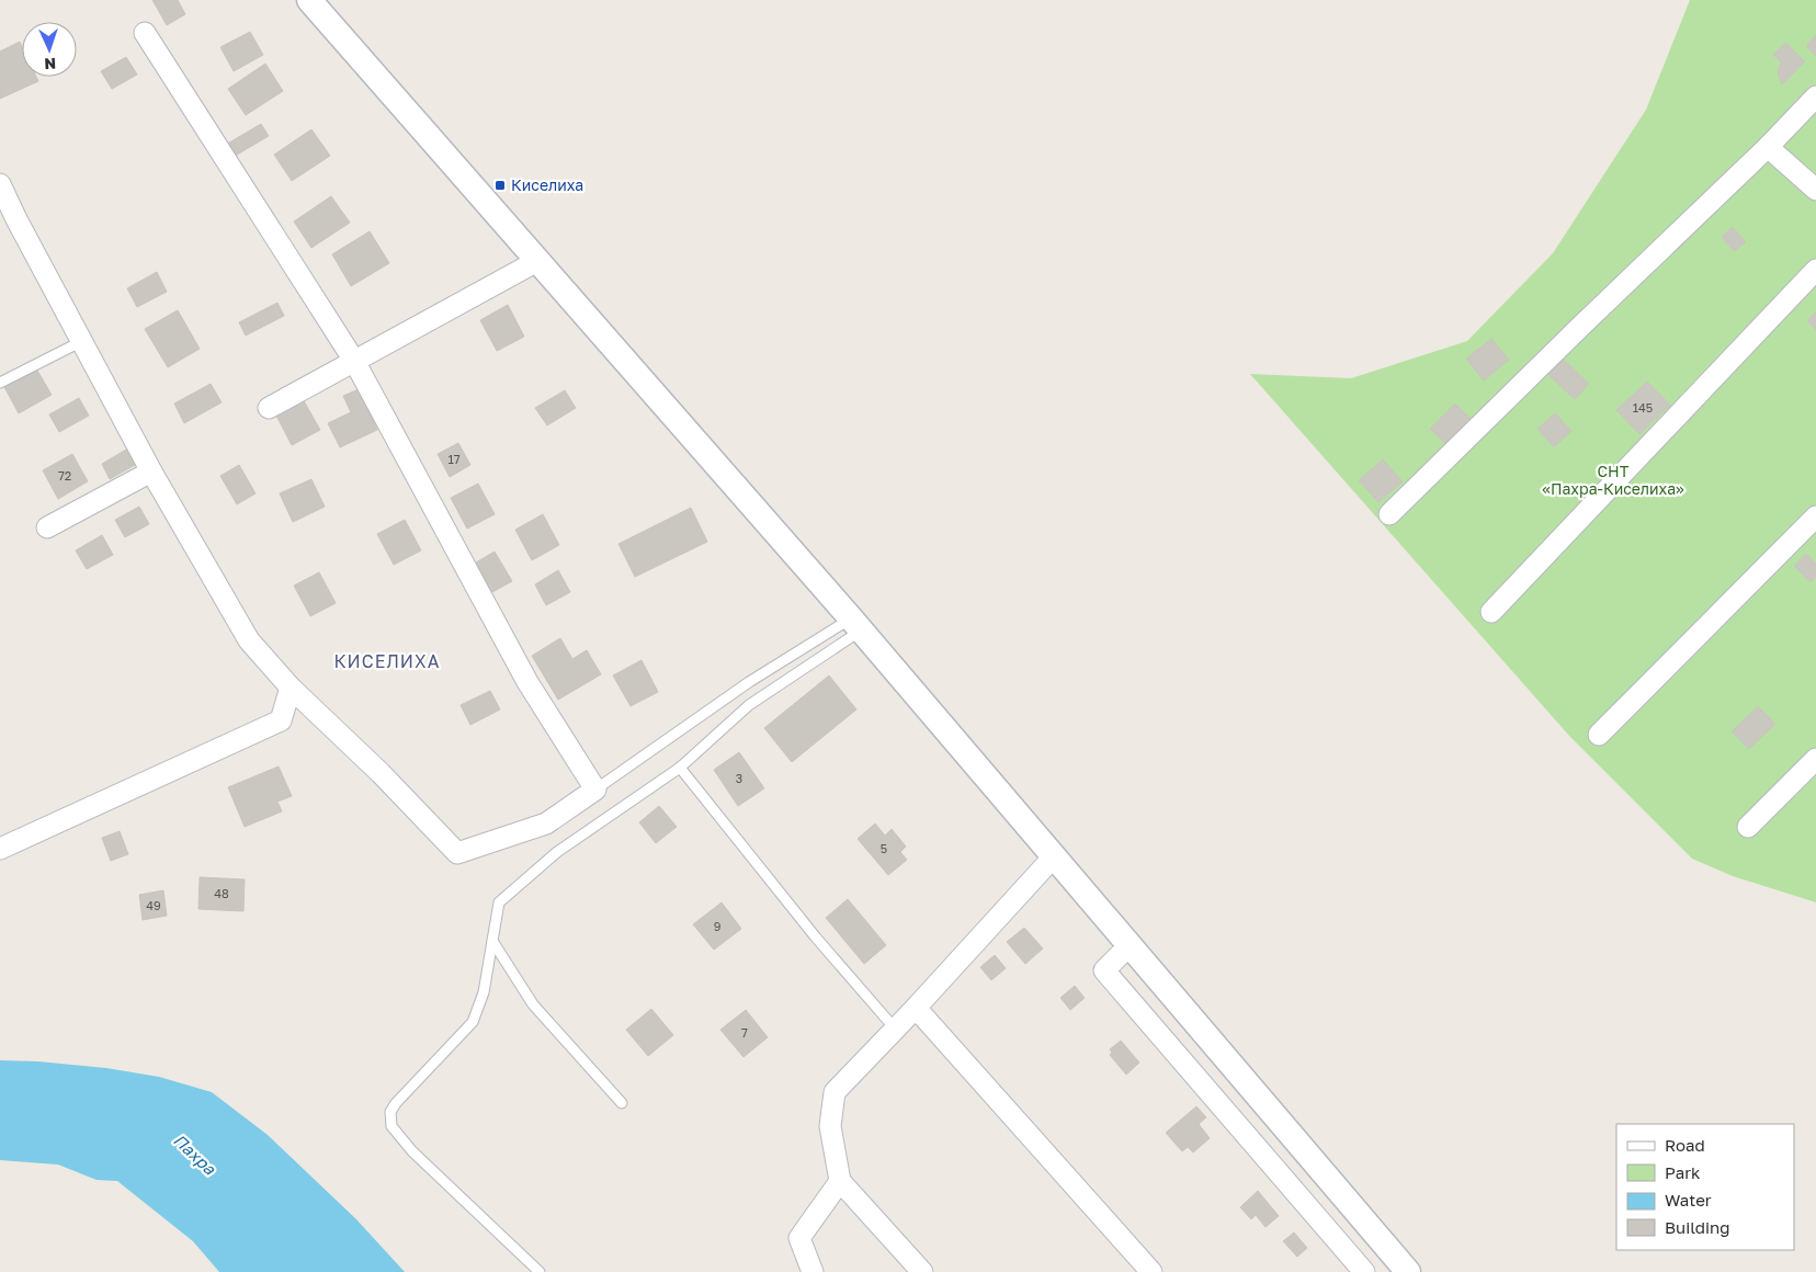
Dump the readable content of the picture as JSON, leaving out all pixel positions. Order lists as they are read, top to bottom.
{
  "districts": ["КИСЕЛИХА"],
  "water": ["Пахра"],
  "parks": ["СНТ «Пахра-Киселиха»"],
  "places": {
    "transit": ["Киселиха"]
  },
  "house_numbers": [
    "145",
    "17",
    "72",
    "3",
    "5",
    "48",
    "49",
    "9",
    "7"
  ],
  "legend": [
    "Road",
    "Park",
    "Water",
    "Building"
  ],
  "north": "bottom"
}
